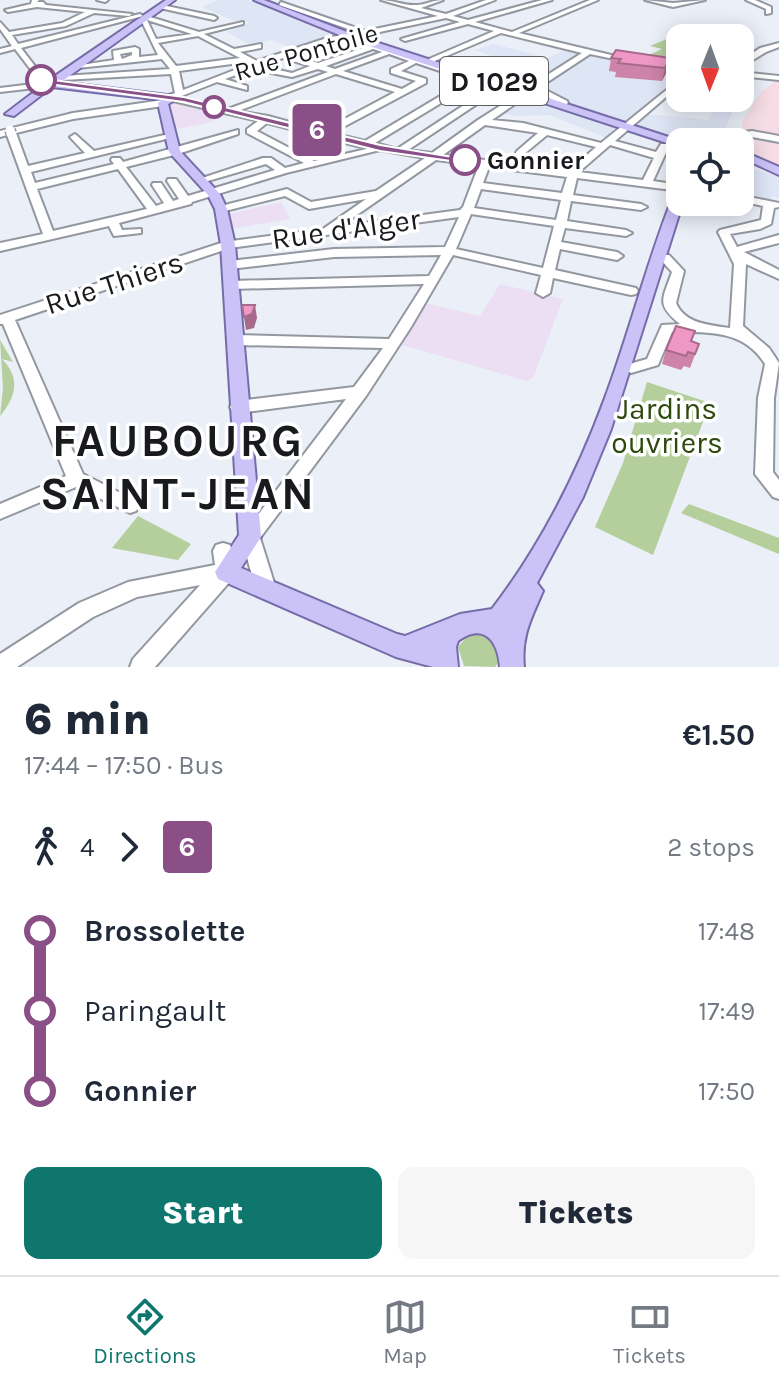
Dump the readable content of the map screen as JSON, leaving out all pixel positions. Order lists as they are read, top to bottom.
{
  "streets": {
    "main road": ["D 1029"],
    "street": ["Rue Pontoile", "Rue d'Alger", "Rue Thiers"]
  },
  "crossings": [
    ["Rue Pontoile", "D 1029"],
    ["Rue d'Alger", "Rue Thiers"]
  ],
  "districts": ["FAUBOURG SAINT-JEAN"],
  "parks": ["Jardins ouvriers"],
  "places": ["Gonnier"],
  "lines": ["bus line 6"],
  "north": "bottom",
  "page": {
    "on_map": "6",
    "heading": ["6 min", "17:44 – 17:50 · Bus", "€1.50"],
    "legs": ["4", "6", "2 stops"],
    "list": [
      {
        "name": "Brossolette",
        "value": "17:48"
      },
      {
        "name": "Paringault",
        "value": "17:49"
      },
      {
        "name": "Gonnier",
        "value": "17:50"
      }
    ],
    "buttons": ["Start", "Tickets"],
    "tabs": ["Directions", "Map", "Tickets"]
  }
}
